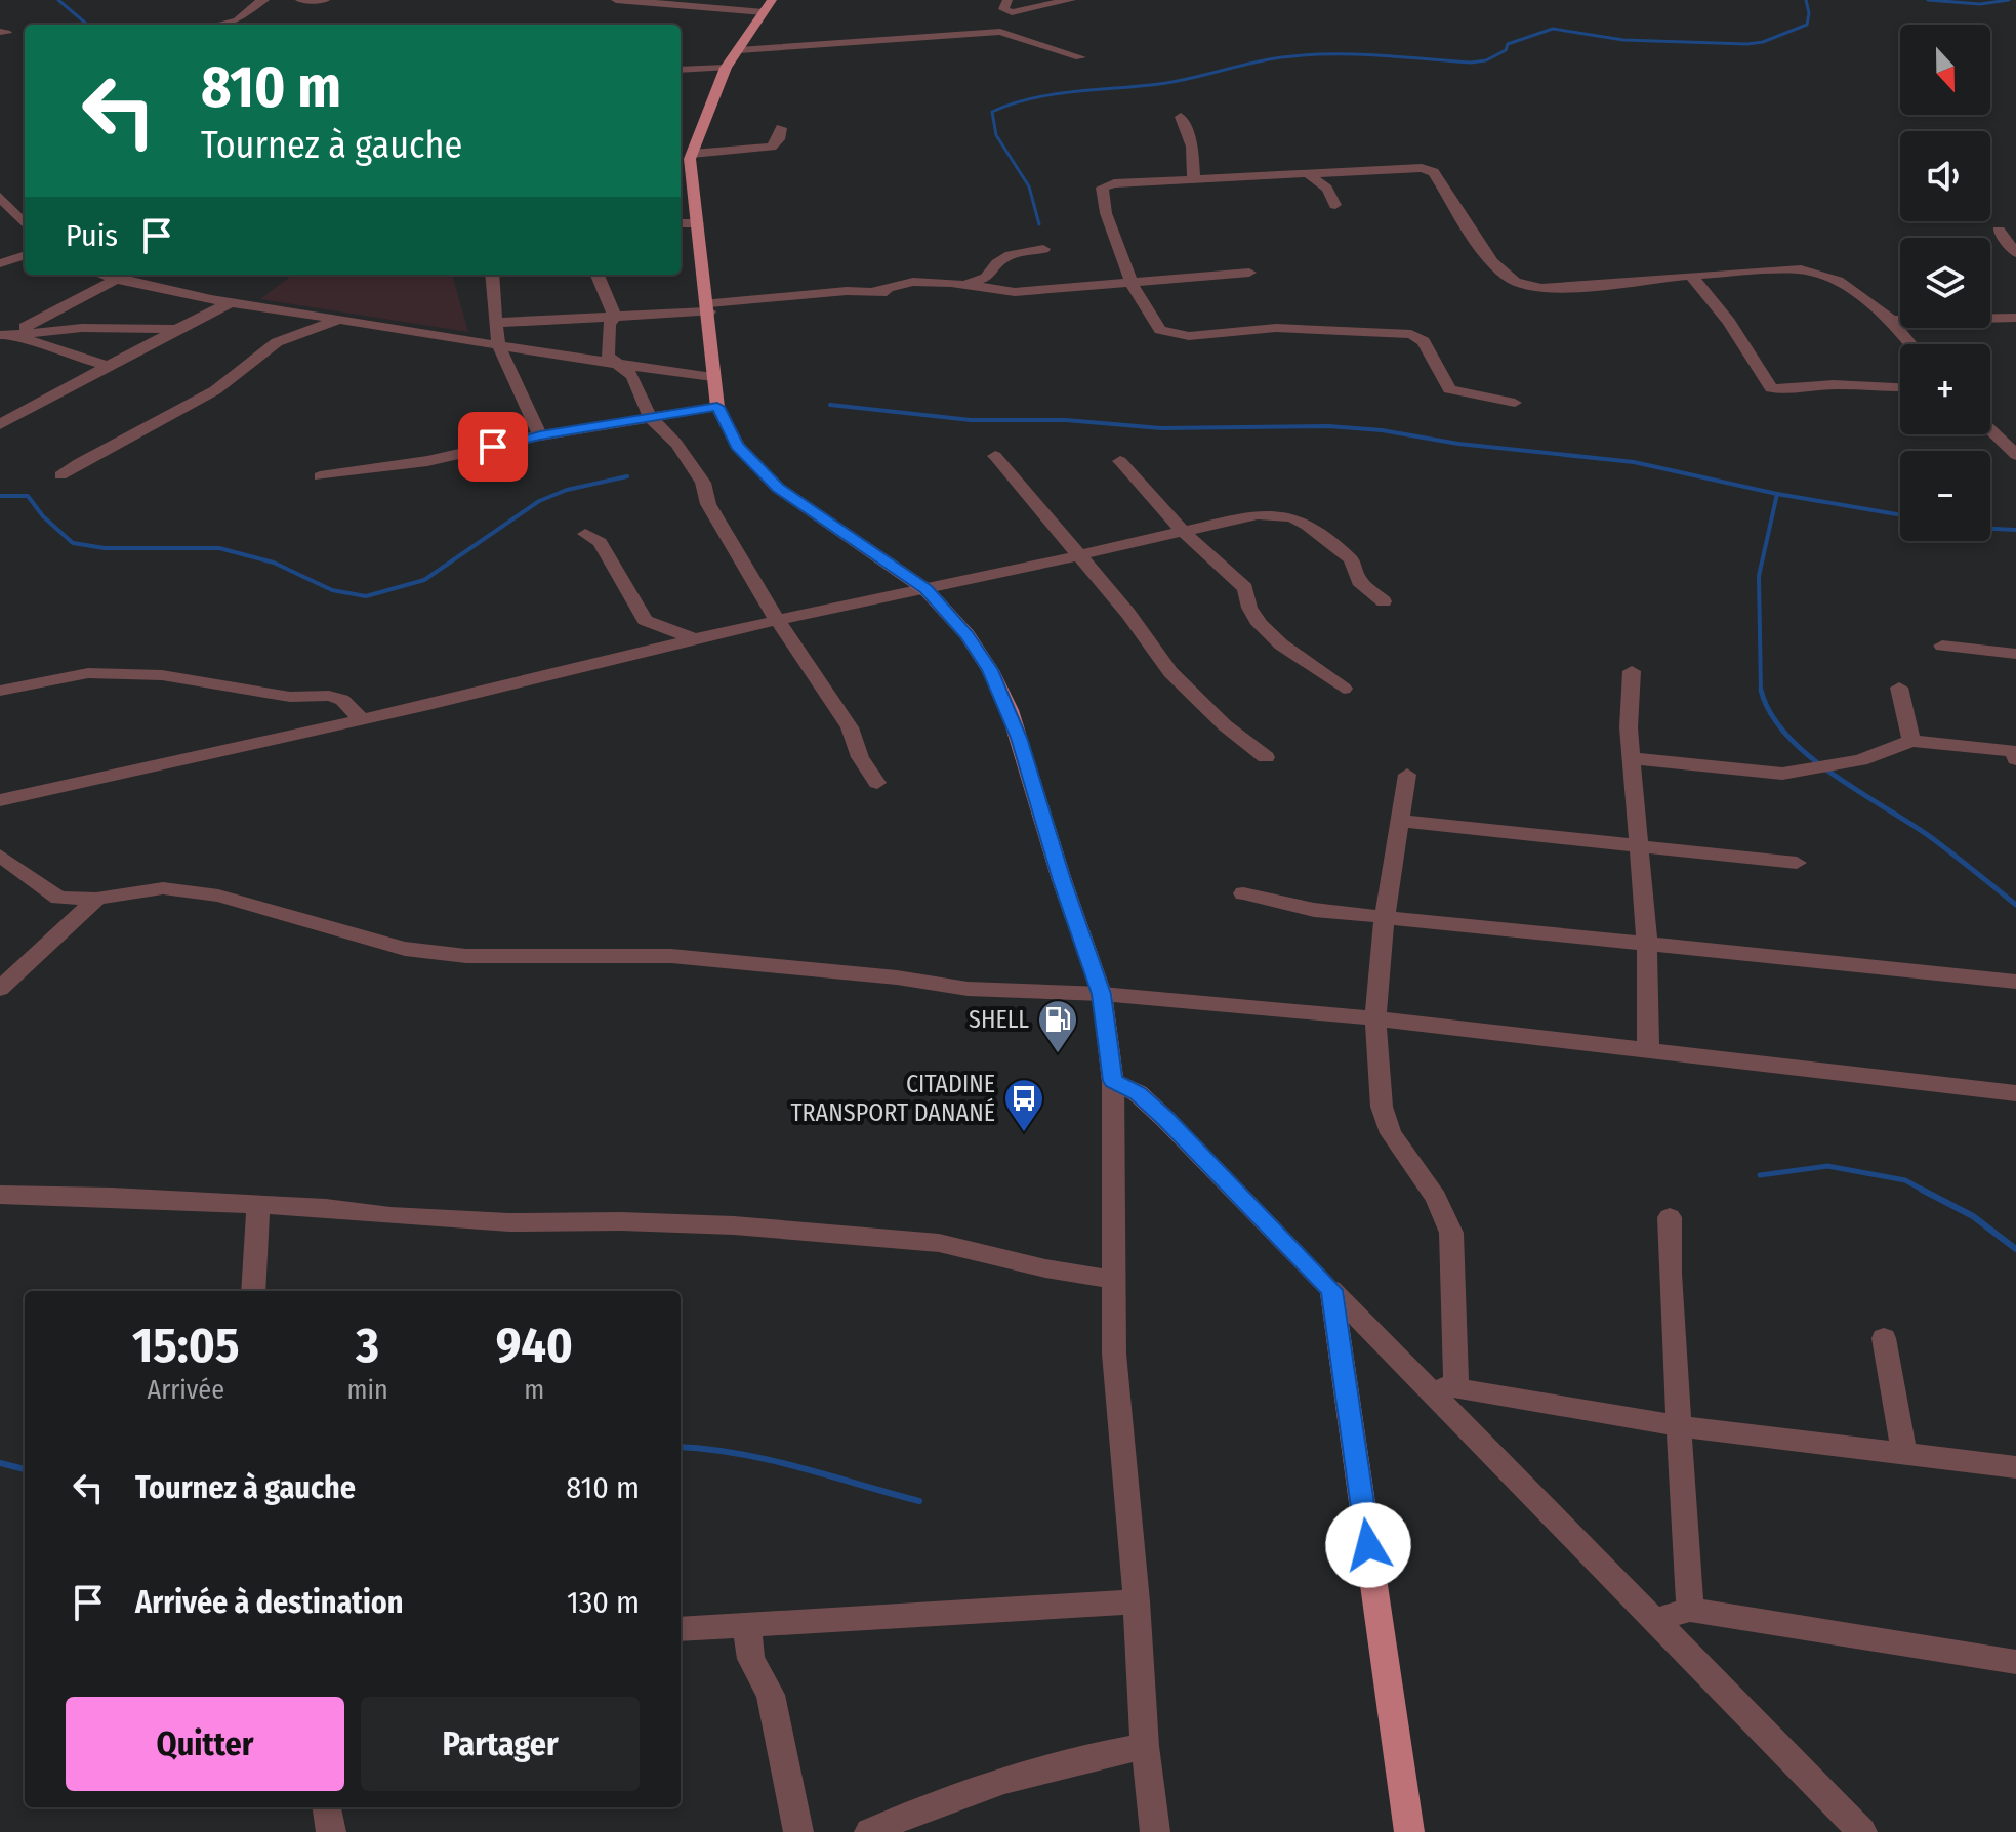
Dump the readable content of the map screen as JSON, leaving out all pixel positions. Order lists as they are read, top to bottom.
{
  "places": {
    "fuel station": ["SHELL"],
    "bus stop": ["CITADINE TRANSPORT DANANÉ"]
  },
  "north": "bottom",
  "page": {
    "map_buttons": ["+", "−"],
    "turn": ["810 m", "Tournez à gauche"],
    "then": "Puis",
    "eta": [
      "15:05",
      "Arrivée",
      "3",
      "min",
      "940",
      "m"
    ],
    "list": [
      {
        "name": "Tournez à gauche",
        "value": "810 m"
      },
      {
        "name": "Arrivée à destination",
        "value": "130 m"
      }
    ],
    "buttons": ["Quitter", "Partager"]
  }
}
